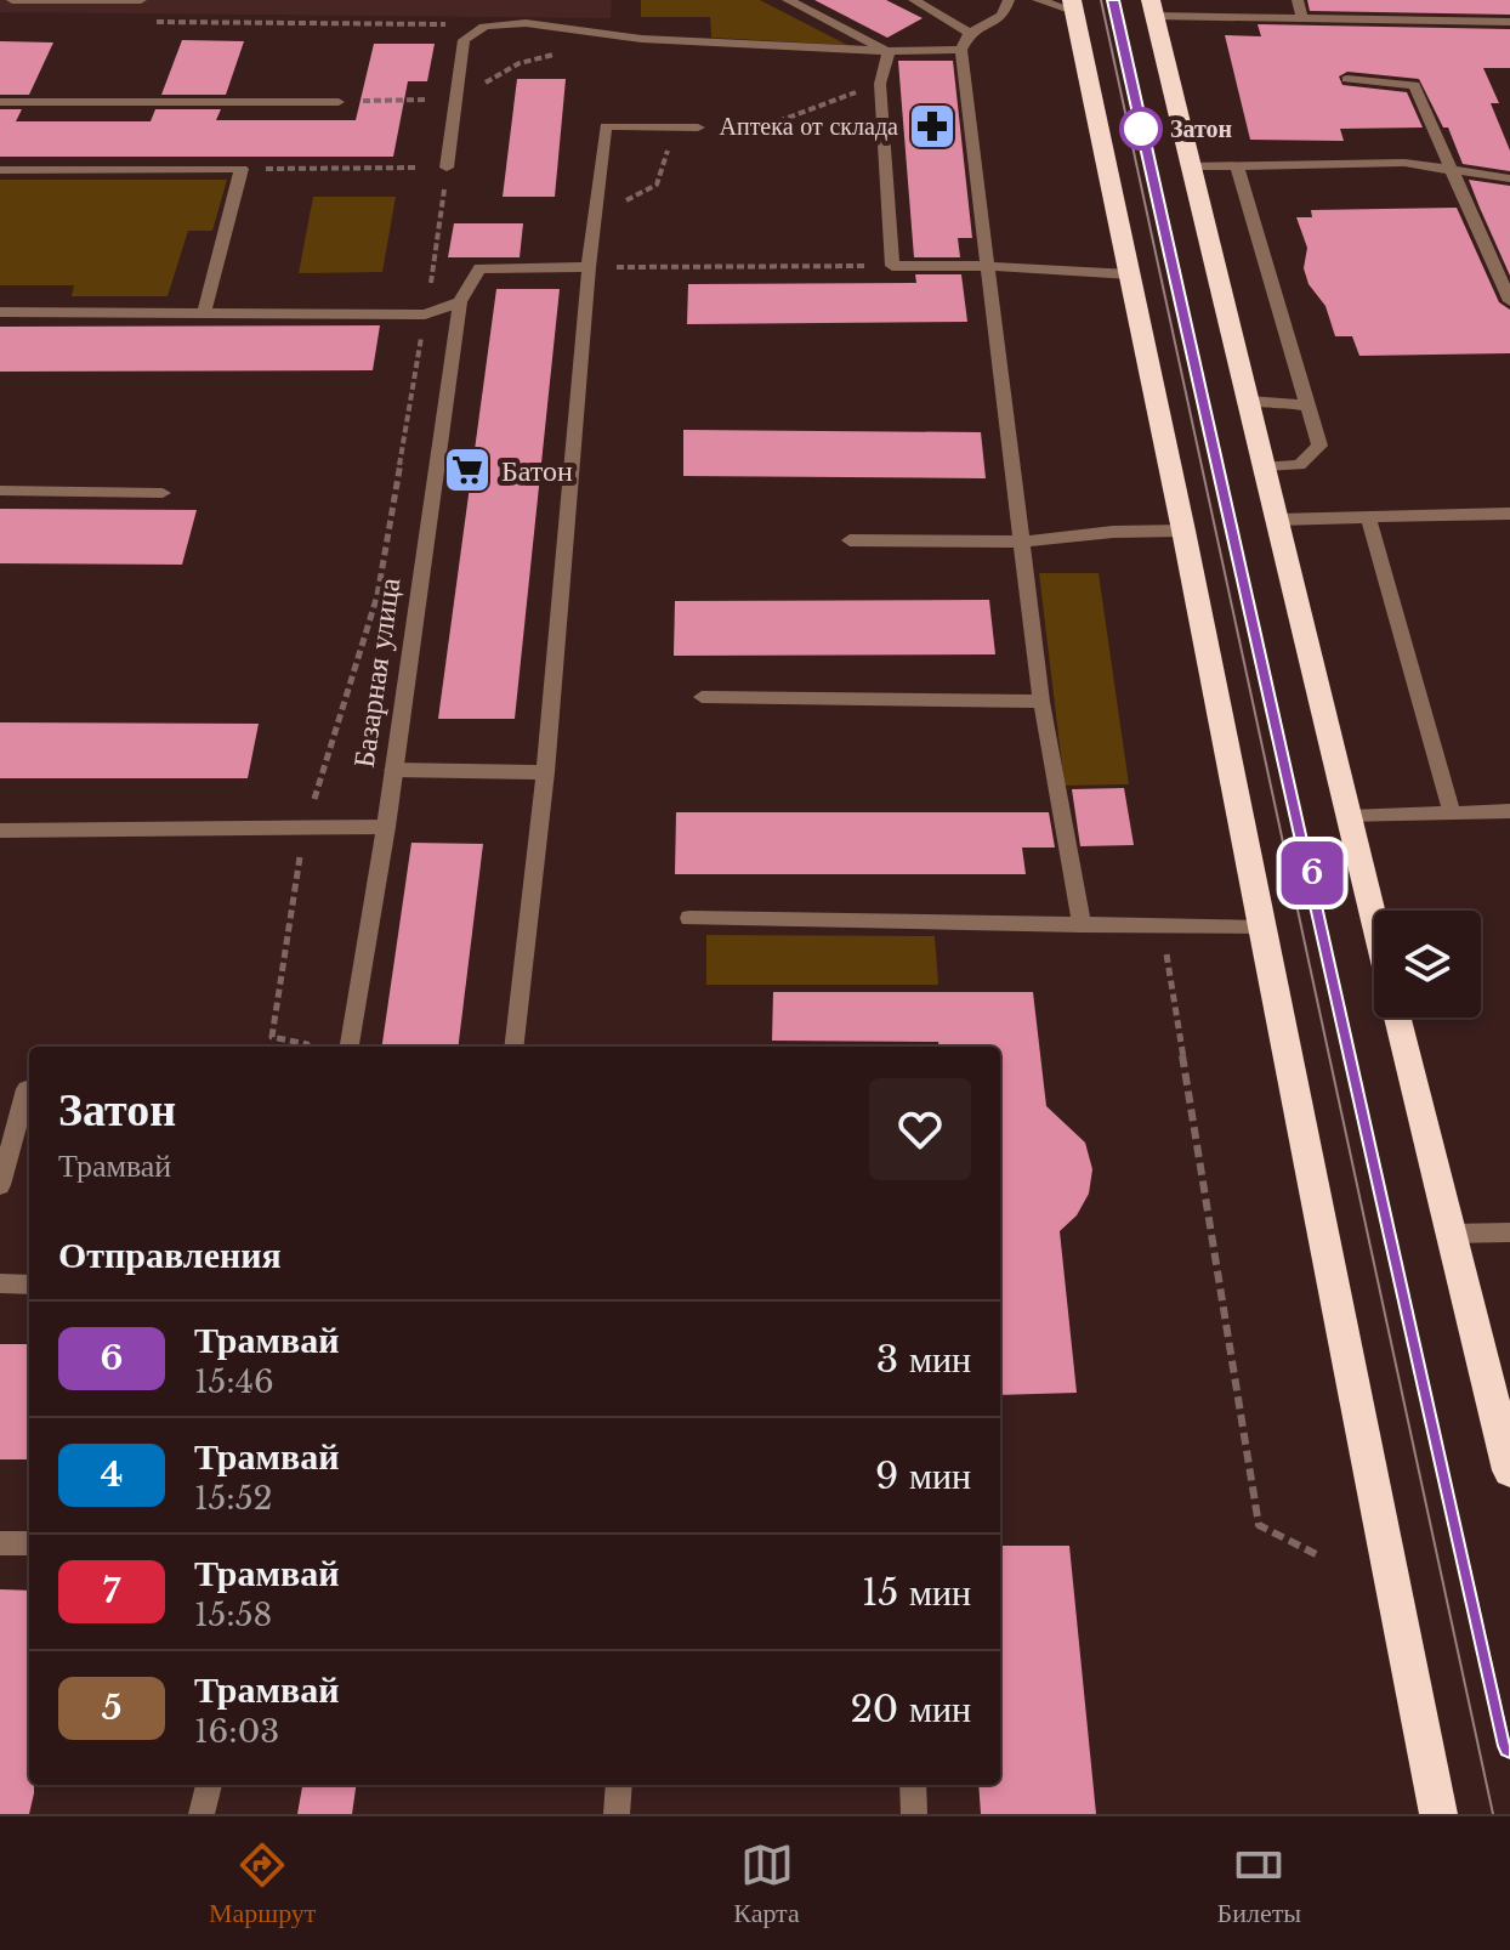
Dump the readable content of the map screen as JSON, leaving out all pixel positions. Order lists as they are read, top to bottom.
{
  "streets": {
    "street": ["Базарная улица"]
  },
  "places": {
    "pharmacy": ["Аптека от склада"],
    "other": ["Затон"],
    "supermarket": ["Батон"]
  },
  "lines": ["tram line 6"],
  "page": {
    "on_map": "6",
    "heading": [
      ["Затон", "Трамвай"],
      "Отправления"
    ],
    "list": [
      {
        "mark": "6",
        "name": "Трамвай",
        "note": "15:46",
        "value": "3 мин"
      },
      {
        "mark": "4",
        "name": "Трамвай",
        "note": "15:52",
        "value": "9 мин"
      },
      {
        "mark": "7",
        "name": "Трамвай",
        "note": "15:58",
        "value": "15 мин"
      },
      {
        "mark": "5",
        "name": "Трамвай",
        "note": "16:03",
        "value": "20 мин"
      }
    ],
    "tabs": ["Маршрут", "Карта", "Билеты"]
  }
}
